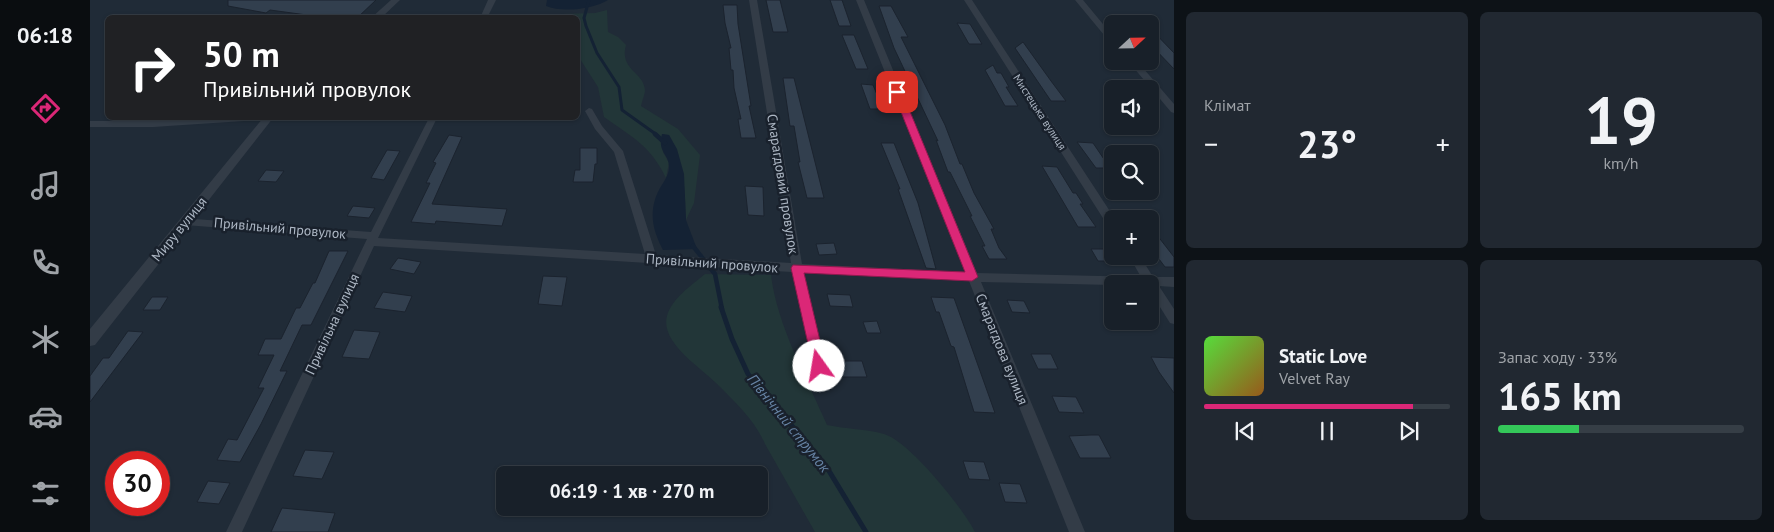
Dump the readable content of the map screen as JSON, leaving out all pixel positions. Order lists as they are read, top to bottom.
{
  "streets": {
    "street": [
      "Мистецька вулиця",
      "Смарагдовий провулок",
      "Привільний провулок",
      "Миру вулиця",
      "Привільна вулиця",
      "Смарагдова вулиця"
    ]
  },
  "crossings": [
    ["Смарагдовий провулок", "Привільний провулок"],
    ["Привільний провулок", "Миру вулиця"],
    ["Привільний провулок", "Привільна вулиця"],
    ["Привільний провулок", "Смарагдова вулиця"]
  ],
  "water": ["Північний струмок"],
  "north": "right",
  "page": {
    "tabs": "06:18",
    "tile": [
      "Клімат",
      ["19", "km/h"],
      ["Запас ходу · 33%", "165 km"]
    ],
    "map_buttons": ["+", "−"],
    "turn": ["50 m", "Привільний провулок"],
    "heat": ["−", "23°", "+"],
    "song": ["Static Love", "Velvet Ray"],
    "limit": "30",
    "trip": "06:19 · 1 хв · 270 m"
  }
}
